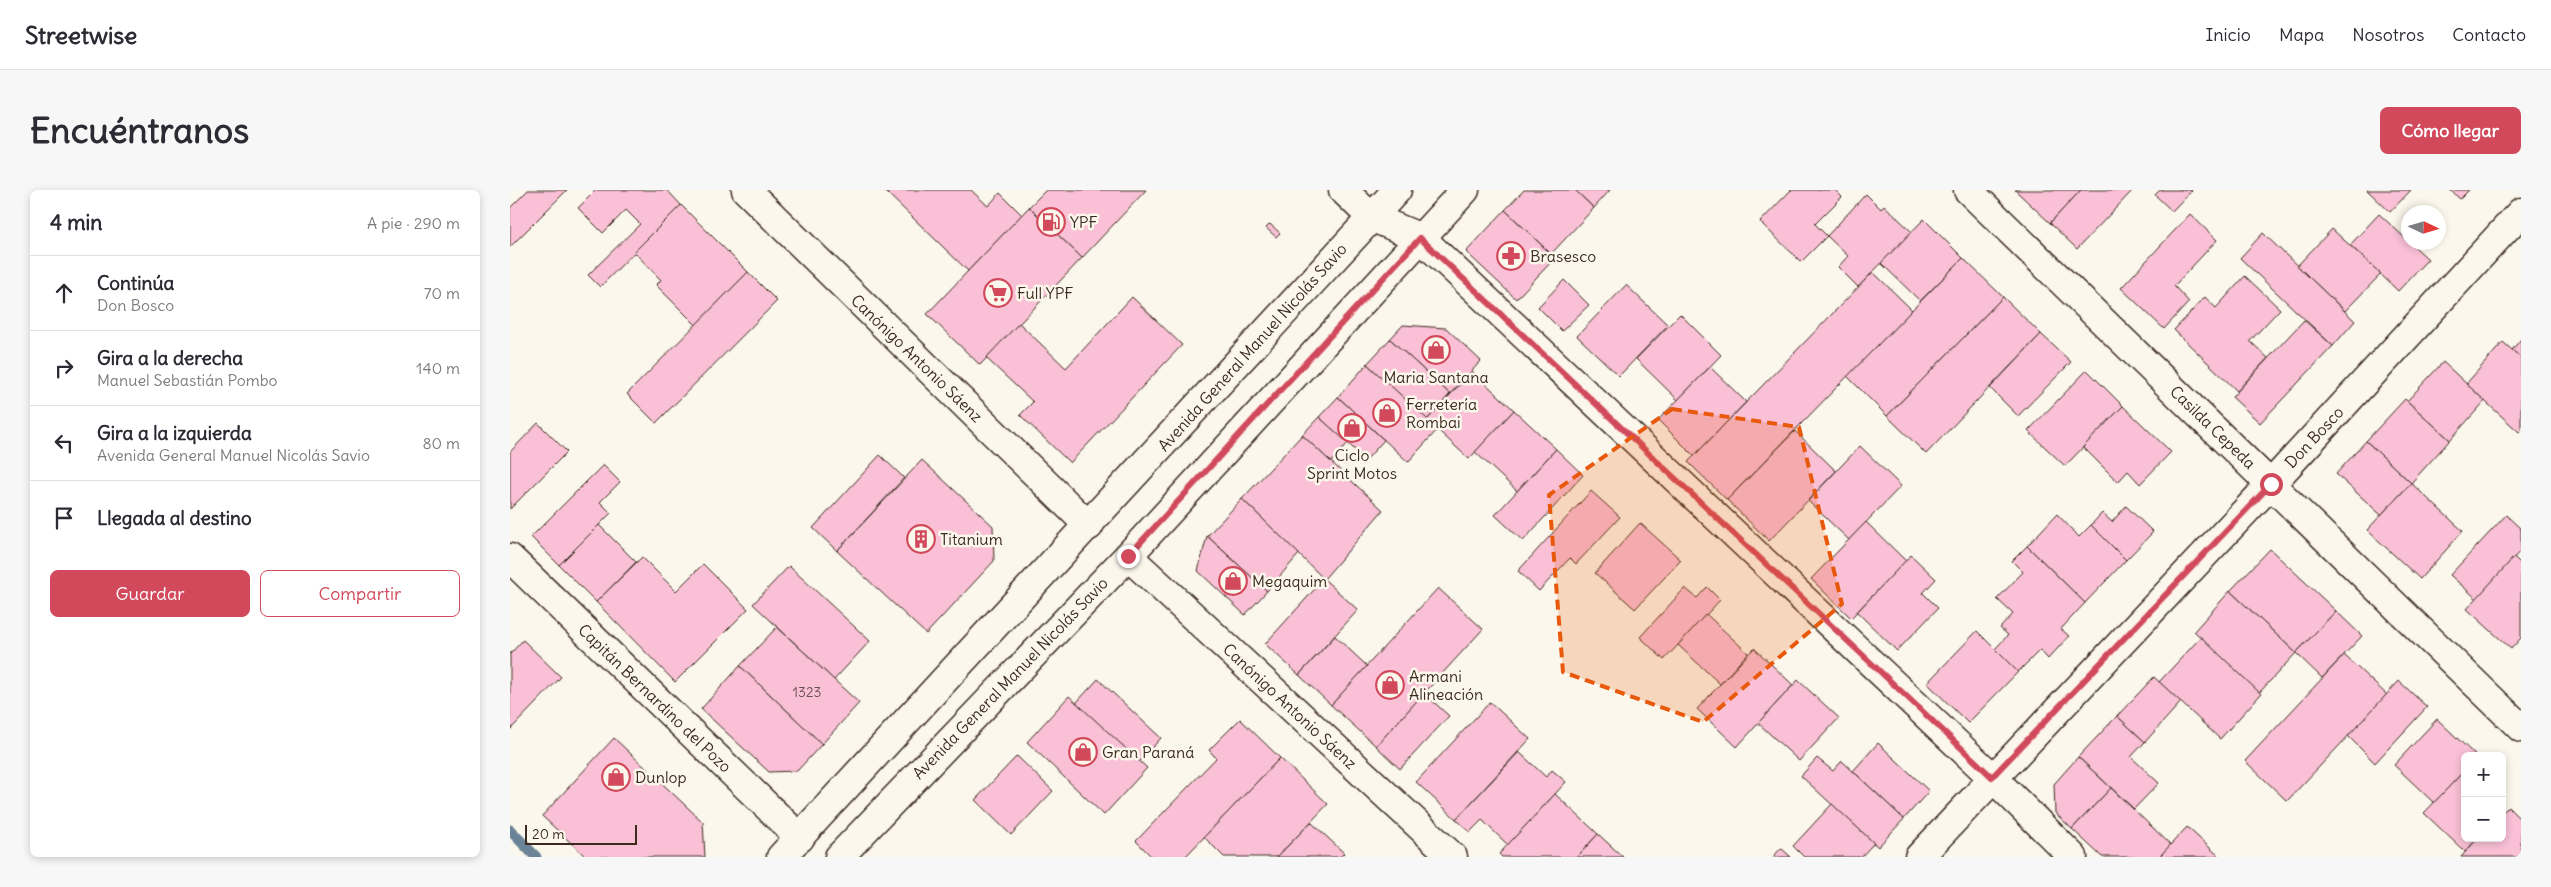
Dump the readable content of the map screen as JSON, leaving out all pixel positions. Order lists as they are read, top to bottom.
{
  "streets": {
    "street": [
      "Avenida General Manuel Nicolás Savio",
      "Canónigo Antonio Sáenz",
      "Casilda Cepeda",
      "Don Bosco",
      "Capitán Bernardino del Pozo"
    ]
  },
  "crossings": [
    ["Avenida General Manuel Nicolás Savio", "Canónigo Antonio Sáenz"],
    ["Avenida General Manuel Nicolás Savio", "Capitán Bernardino del Pozo"],
    ["Casilda Cepeda", "Don Bosco"]
  ],
  "places": {
    "fuel station": ["YPF"],
    "pharmacy": ["Brasesco"],
    "supermarket": ["Full YPF"],
    "shop": [
      "Maria Santana",
      "Ferretería Rombai",
      "Ciclo Sprint Motos",
      "Megaquim",
      "Armani Alineación",
      "Gran Paraná",
      "Dunlop"
    ],
    "building": ["Titanium"]
  },
  "house_numbers": ["1323"],
  "scale_bar": "20 m",
  "north": "right",
  "page": {
    "header": "Streetwise",
    "nav": [
      "Inicio",
      "Mapa",
      "Nosotros",
      "Contacto"
    ],
    "buttons": [
      "Cómo llegar",
      ["Guardar", "Compartir"]
    ],
    "title": "Encuéntranos",
    "heading": ["4 min", "A pie · 290 m"],
    "list": [
      ["Continúa", "Don Bosco", "70 m"],
      ["Gira a la derecha", "Manuel Sebastián Pombo", "140 m"],
      ["Gira a la izquierda", "Avenida General Manuel Nicolás Savio", "80 m"],
      "Llegada al destino"
    ],
    "map_buttons": ["+", "−"],
    "scale": "20 m"
  }
}
